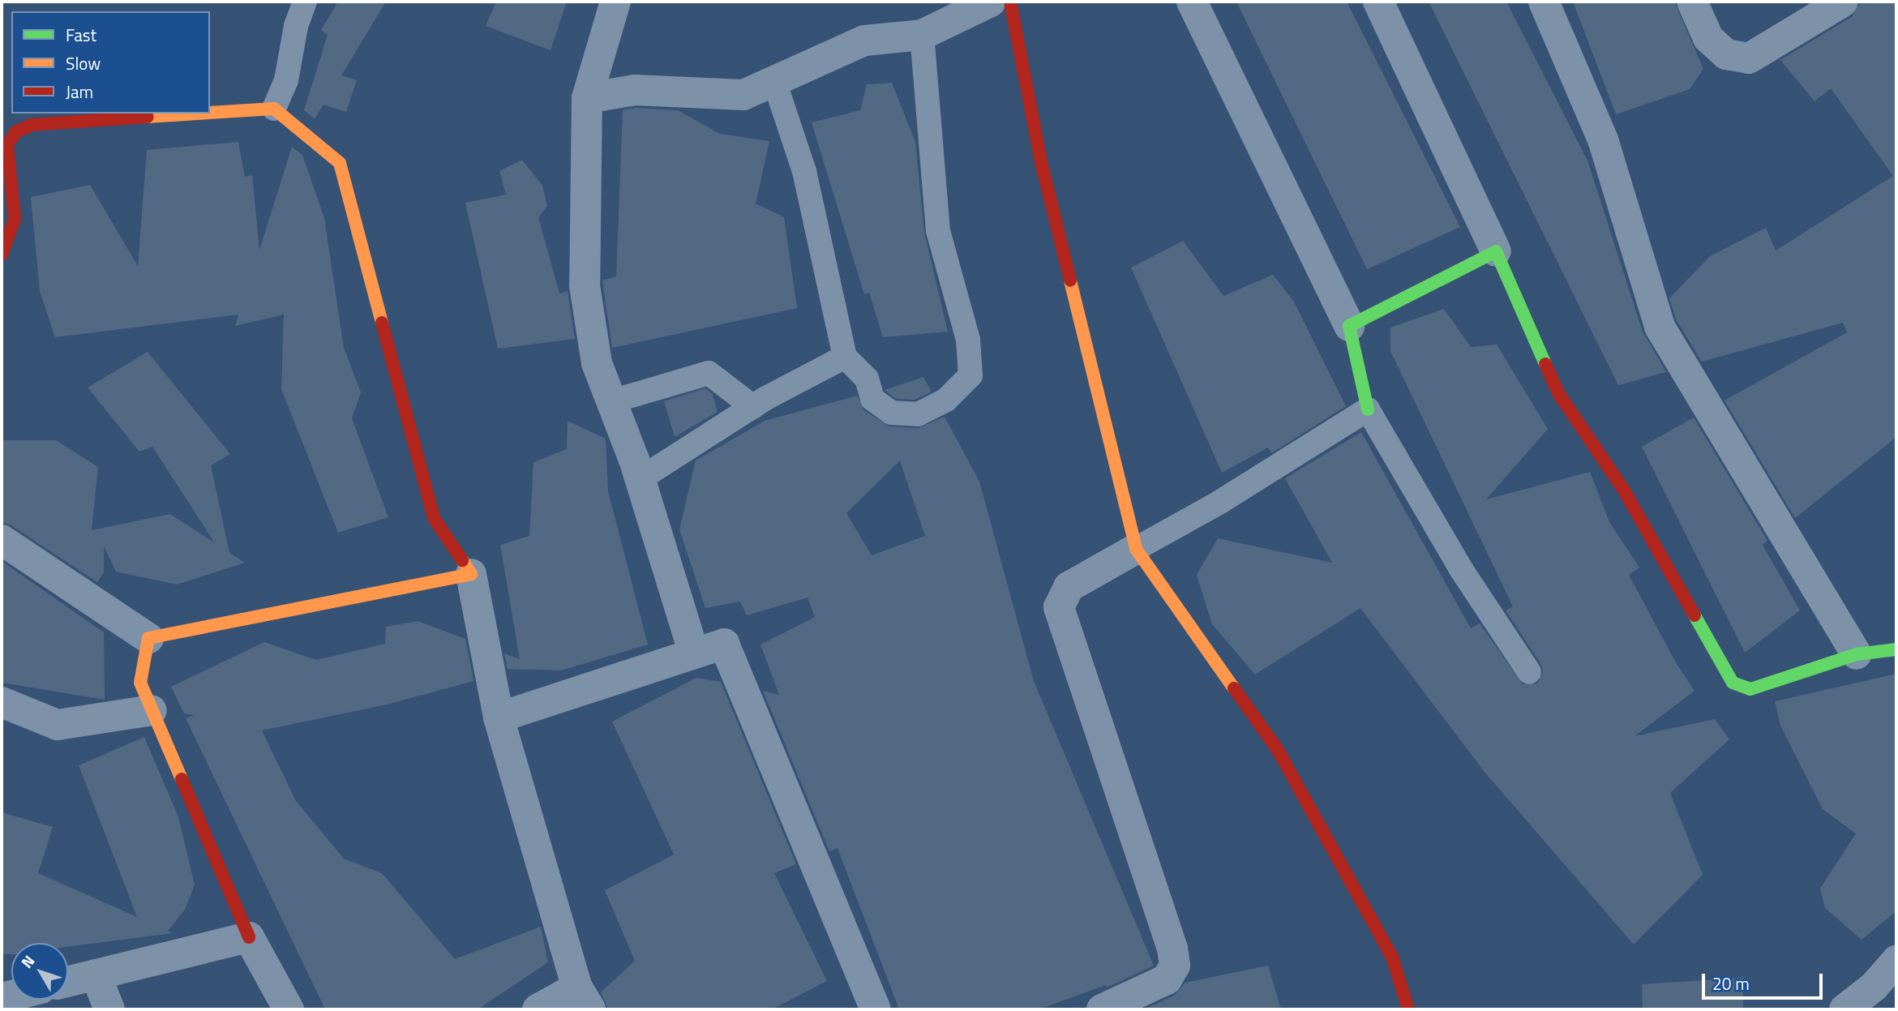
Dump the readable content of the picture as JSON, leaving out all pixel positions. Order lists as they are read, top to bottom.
{
  "legend": ["Fast", "Slow", "Jam"],
  "scale_bar": "20 m",
  "north": "top left"
}
